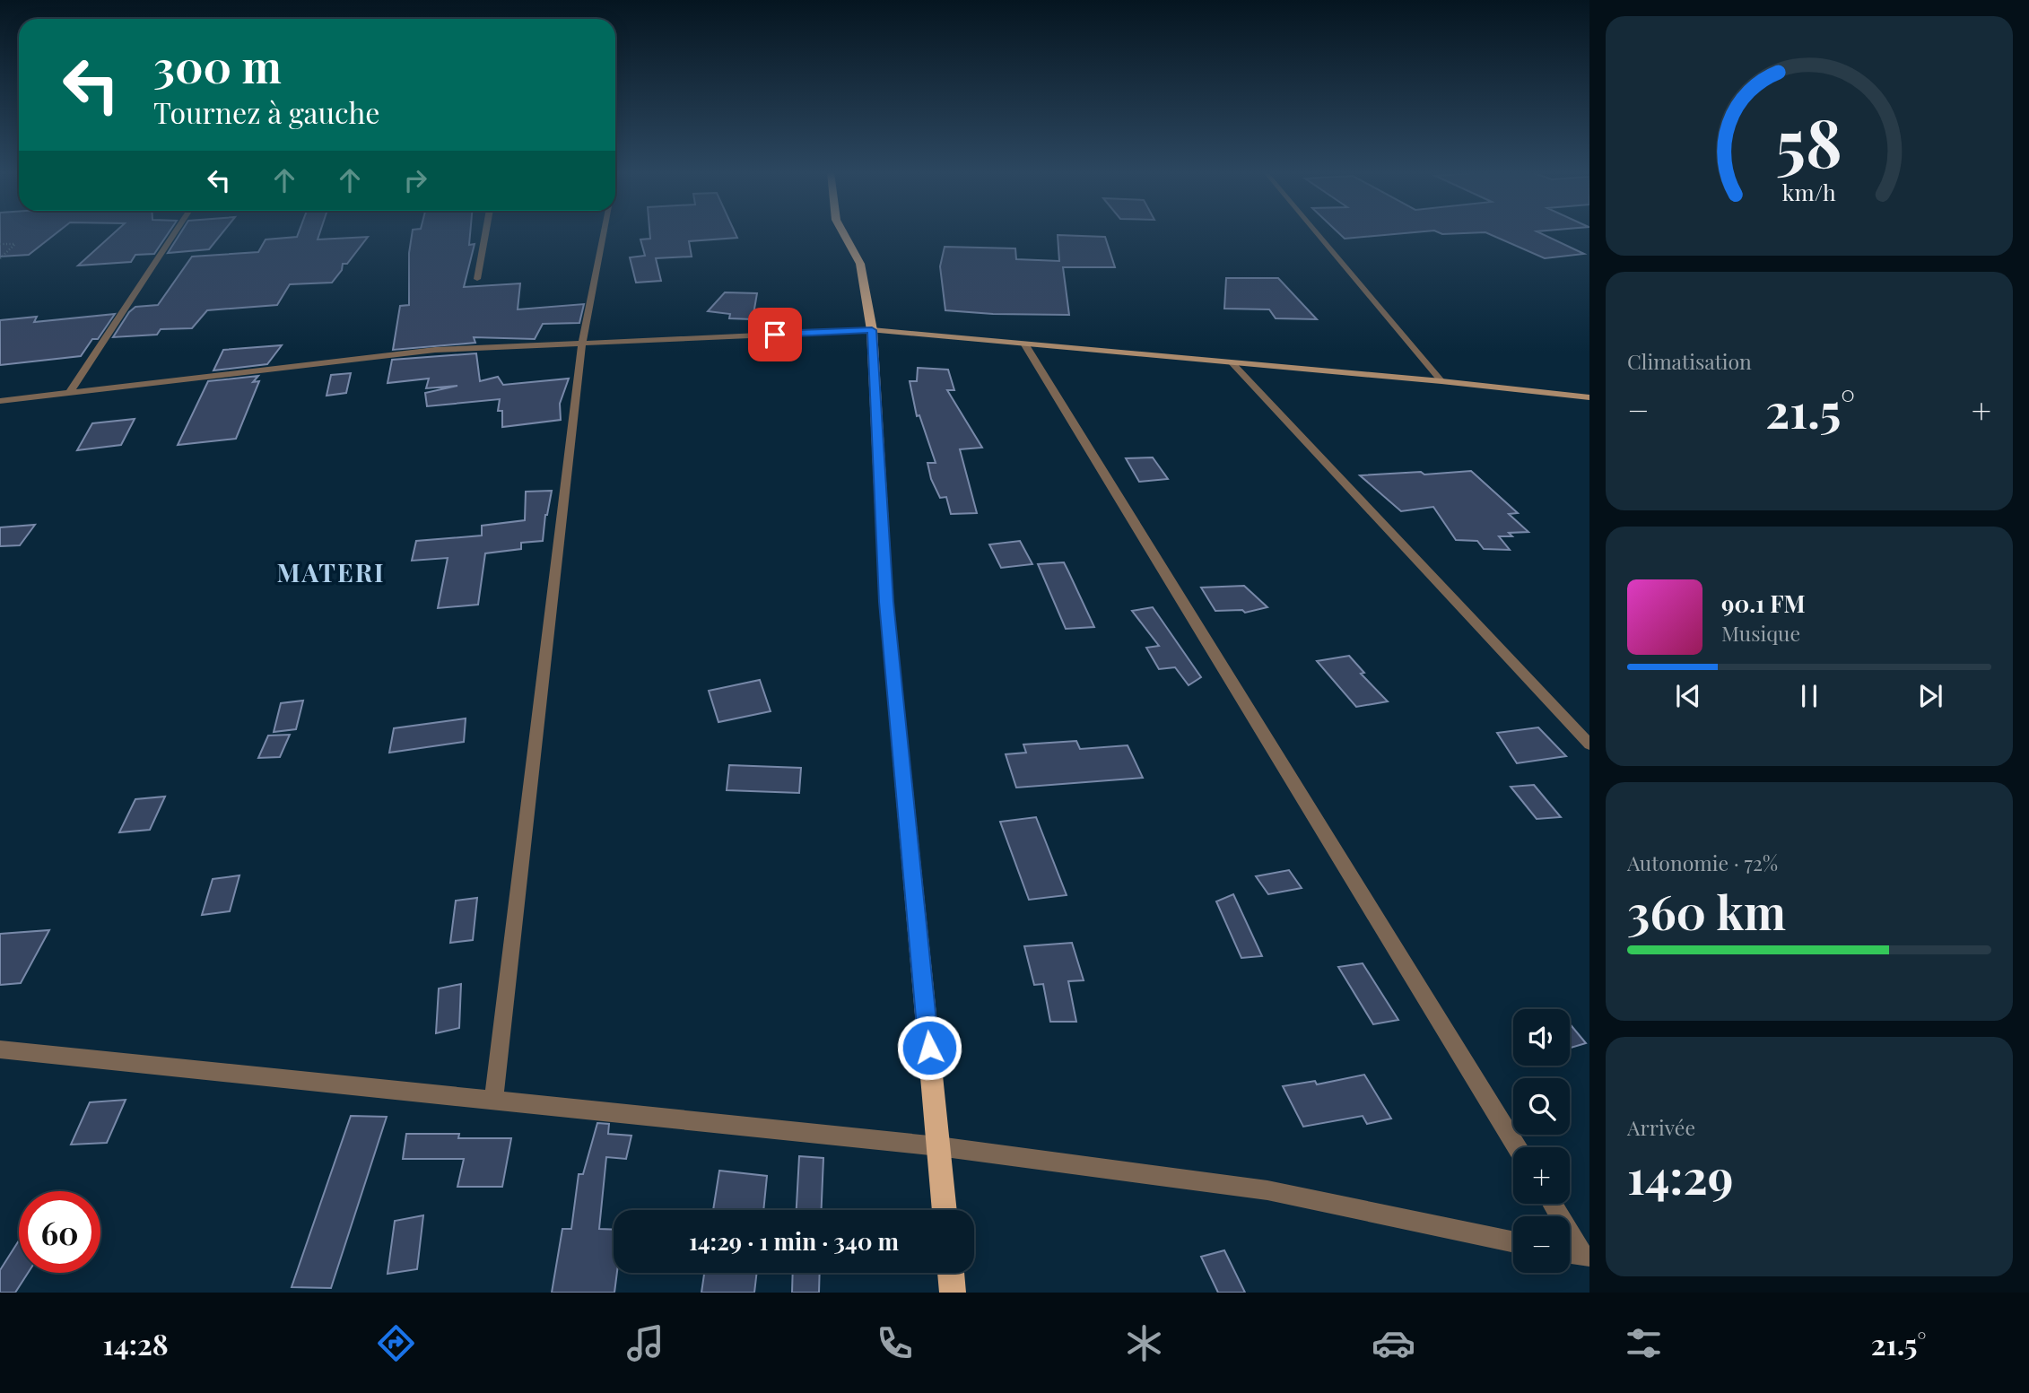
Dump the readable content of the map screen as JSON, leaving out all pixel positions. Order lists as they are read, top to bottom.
{
  "districts": ["MATERI"],
  "page": {
    "turn": ["300 m", "Tournez à gauche"],
    "tile": [
      "Climatisation",
      ["Autonomie · 72%", "360 km"],
      ["Arrivée", "14:29"]
    ],
    "heat": ["−", "21.5°", "+"],
    "song": ["90.1 FM", "Musique"],
    "map_buttons": ["+", "−"],
    "limit": "60",
    "trip": "14:29 · 1 min · 340 m",
    "tabs": ["14:28", "21.5°"],
    "gauge": ["58", "km/h"]
  }
}
